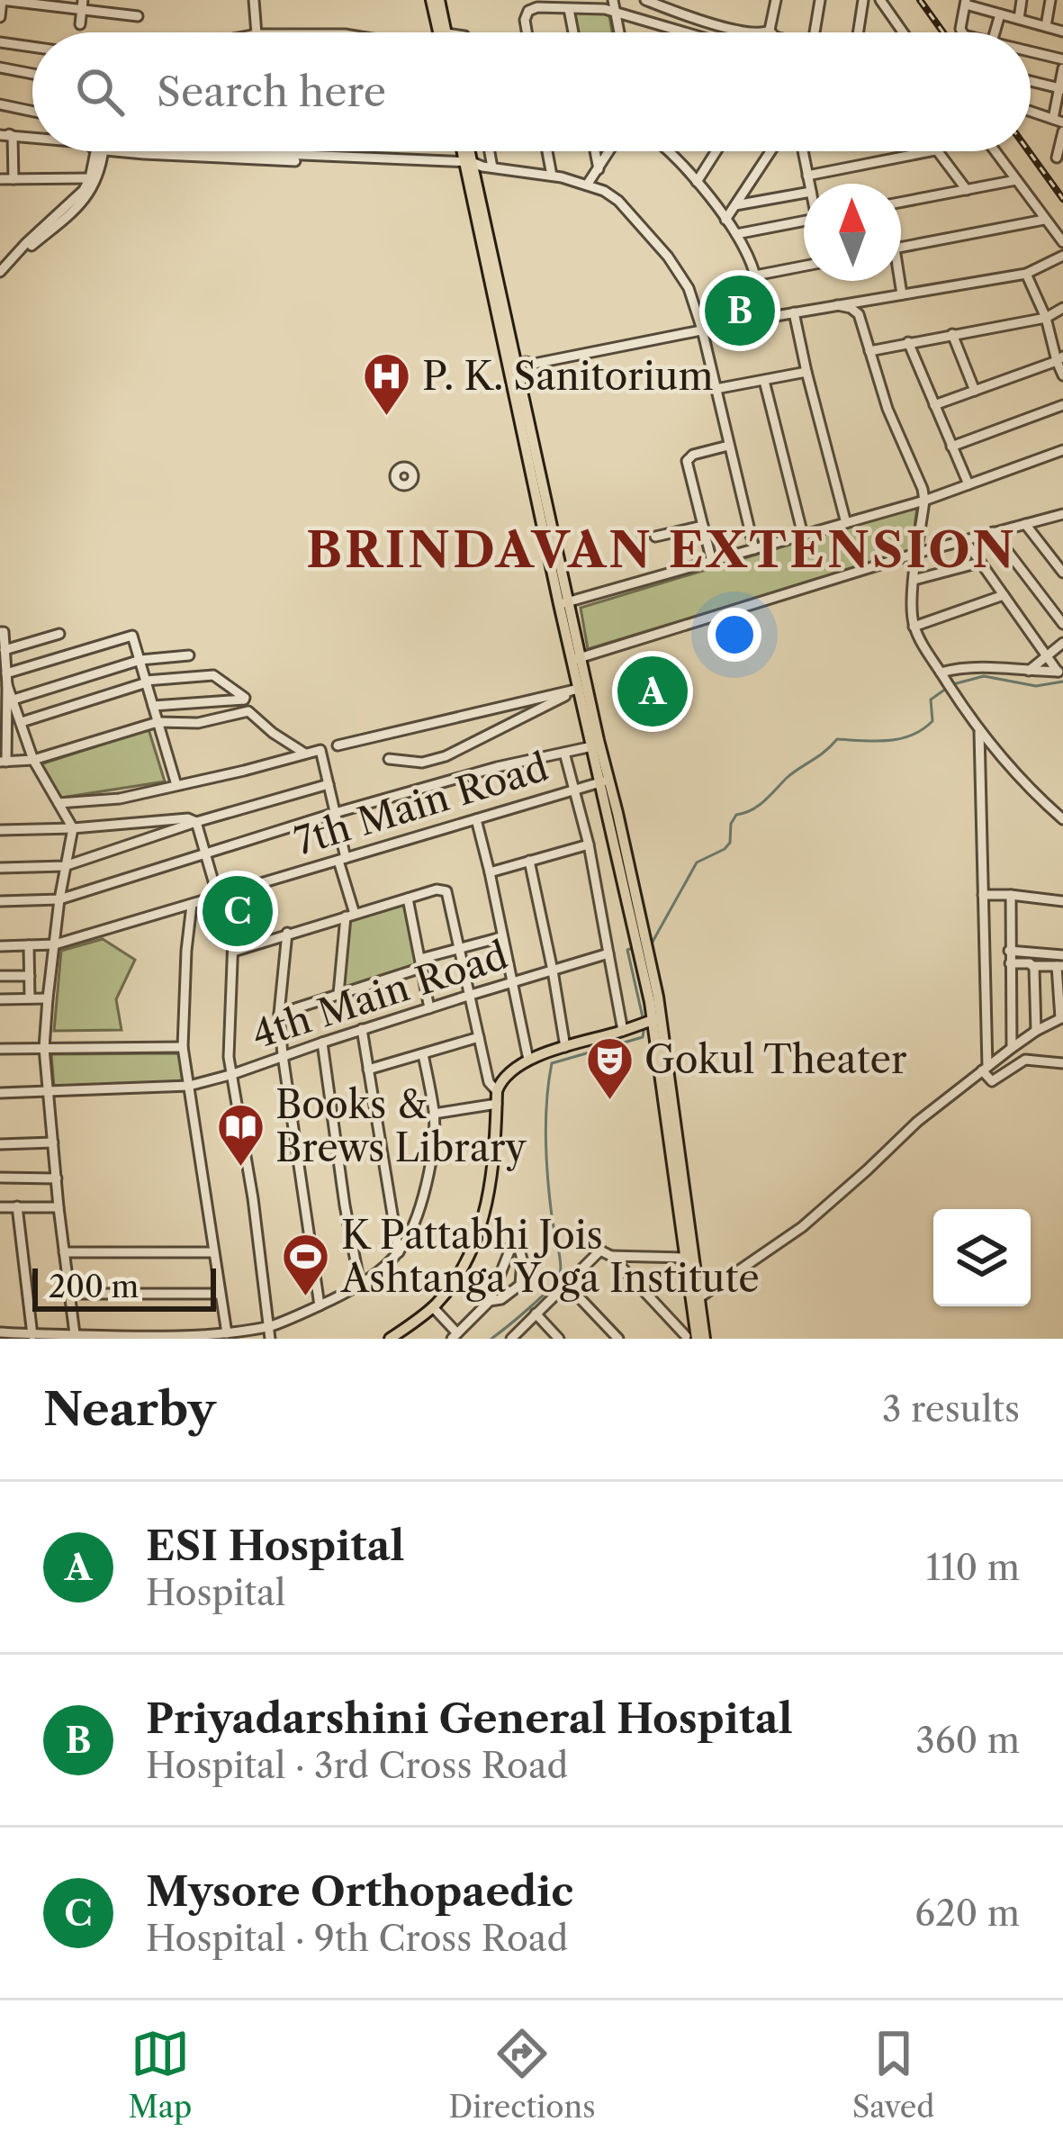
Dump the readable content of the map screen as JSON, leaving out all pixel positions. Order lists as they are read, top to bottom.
{
  "streets": {
    "street": ["7th Main Road", "4th Main Road"]
  },
  "districts": ["BRINDAVAN EXTENSION"],
  "places": {
    "hospital": ["P. K. Sanitorium"],
    "theatre": ["Gokul Theater"],
    "library": ["Books & Brews Library"],
    "sports": ["K Pattabhi Jois Ashtanga Yoga Institute"]
  },
  "scale_bar": "200 m",
  "north": "top",
  "page": {
    "search": "Search here",
    "pins": ["B", "A", "C"],
    "scale": "200 m",
    "heading": ["Nearby", "3 results"],
    "list": [
      {
        "mark": "A",
        "name": "ESI Hospital",
        "note": "Hospital",
        "value": "110 m"
      },
      {
        "mark": "B",
        "name": "Priyadarshini General Hospital",
        "note": "Hospital · 3rd Cross Road",
        "value": "360 m"
      },
      {
        "mark": "C",
        "name": "Mysore Orthopaedic",
        "note": "Hospital · 9th Cross Road",
        "value": "620 m"
      }
    ],
    "nav": ["Map", "Directions", "Saved"]
  }
}
